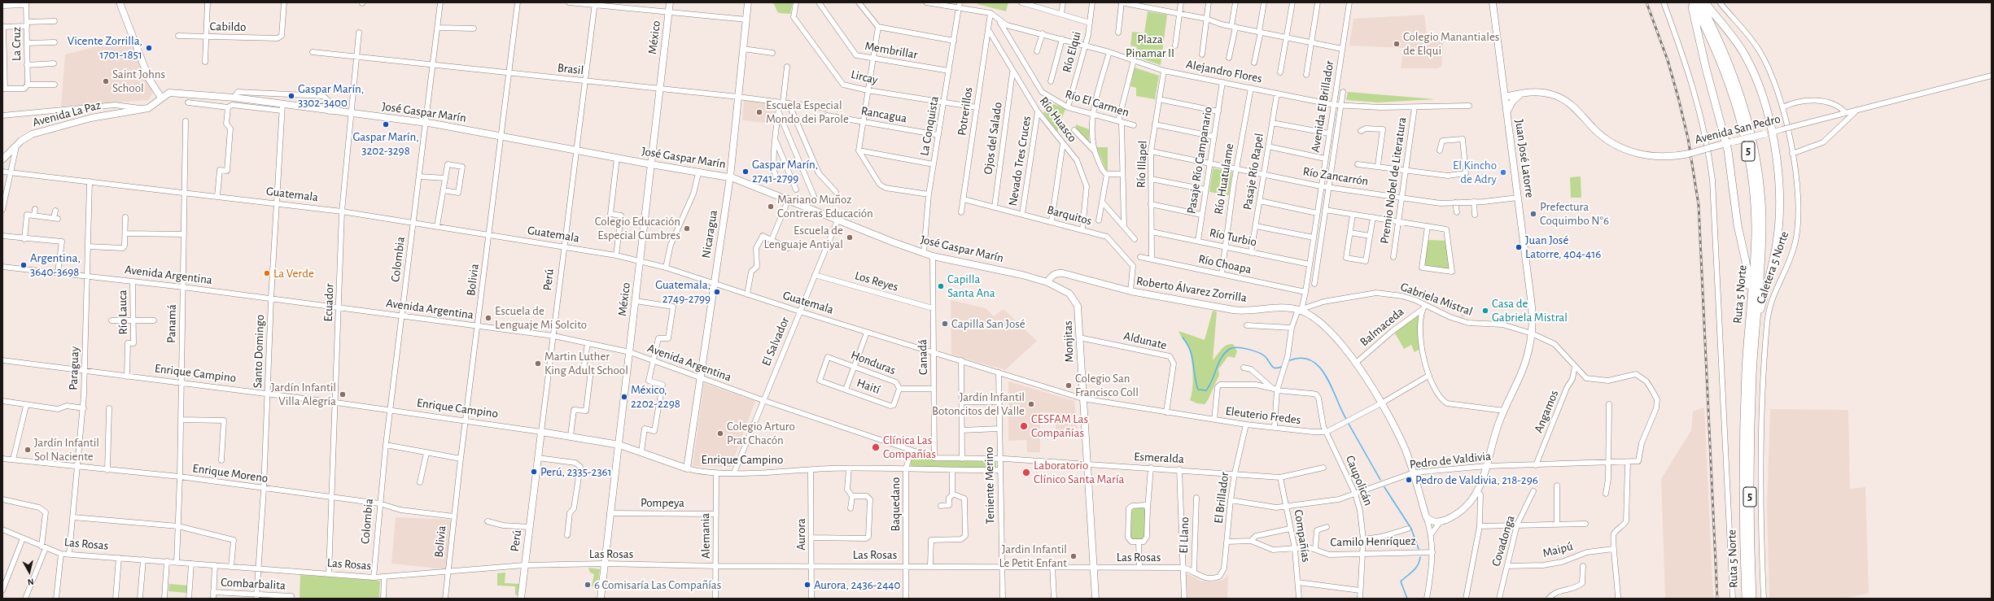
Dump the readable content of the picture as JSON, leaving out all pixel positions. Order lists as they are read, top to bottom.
{
  "streets": {
    "highway": ["5", "Ruta 5 Norte"],
    "main road": [
      "México",
      "José Gaspar Marín",
      "Avenida La Paz",
      "Avenida San Pedro",
      "Juan José Latorre",
      "Nicaragua",
      "Perú",
      "Roberto Álvarez Zorrilla",
      "Monjitas",
      "Enrique Campino",
      "Camilo Henríquez"
    ],
    "street": [
      "Cabildo",
      "La Cruz",
      "Membrillar",
      "Río Elqui",
      "Brasil",
      "Alejandro Flores",
      "Lircay",
      "Río El Carmen",
      "Avenida El Brillador",
      "Potrerillos",
      "Rancagua",
      "Río Huasco",
      "La Conquista",
      "Ojos del Salado",
      "Pasaje Río Campanario",
      "Nevado Tres Cruces",
      "Río Illapel",
      "Pasaje Río Rapel",
      "Río Zancarrón",
      "Río Huatulame",
      "Premio Nobel de Literatura",
      "Guatemala",
      "Barquitos",
      "Río Turbio",
      "Colombia",
      "Río Choapa",
      "Caletera 5 Norte",
      "Avenida Argentina",
      "Bolivia",
      "Los Reyes",
      "Gabriela Mistral",
      "Ecuador",
      "Río Lauca",
      "Panamá",
      "Balmaceda",
      "Aldunate",
      "El Salvador",
      "Santo Domingo",
      "Canadá",
      "Honduras",
      "Paraguay",
      "Haití",
      "Angamos",
      "Eleuterio Fredes",
      "Esmeralda",
      "Pedro de Valdivia",
      "Enrique Moreno",
      "Caupolicán",
      "Teniente Merino",
      "El Brillador",
      "Pompeya",
      "Baquedano",
      "Aurora",
      "El Llano",
      "Alemania",
      "Compañías",
      "Covadonga",
      "Las Rosas",
      "Maipú",
      "Combarbalita"
    ]
  },
  "crossings": [
    ["México", "Brasil"],
    ["México", "José Gaspar Marín"],
    ["México", "Guatemala"],
    ["México", "Avenida Argentina"],
    ["México", "Enrique Campino"],
    ["México", "Pompeya"],
    ["México", "Las Rosas"],
    ["Membrillar", "La Conquista"],
    ["Río Elqui", "Alejandro Flores"],
    ["Río Elqui", "Río El Carmen"],
    ["Brasil", "Nicaragua"],
    ["Brasil", "Colombia"],
    ["Brasil", "Bolivia"],
    ["Brasil", "Perú"],
    ["Brasil", "Ecuador"],
    ["Alejandro Flores", "Río El Carmen"],
    ["Alejandro Flores", "Avenida El Brillador"],
    ["Alejandro Flores", "Potrerillos"],
    ["Alejandro Flores", "Pasaje Río Campanario"],
    ["Alejandro Flores", "Río Illapel"],
    ["Alejandro Flores", "Pasaje Río Rapel"],
    ["Alejandro Flores", "Río Huatulame"],
    ["Alejandro Flores", "Premio Nobel de Literatura"],
    ["Lircay", "Potrerillos"],
    ["Lircay", "La Conquista"],
    ["Avenida El Brillador", "Río Zancarrón"],
    ["Avenida El Brillador", "Río Turbio"],
    ["Avenida El Brillador", "Río Choapa"],
    ["Avenida El Brillador", "Roberto Álvarez Zorrilla"],
    ["Avenida El Brillador", "Gabriela Mistral"],
    ["Potrerillos", "Río Huasco"],
    ["Potrerillos", "Barquitos"],
    ["José Gaspar Marín", "Avenida La Paz"],
    ["José Gaspar Marín", "La Conquista"],
    ["José Gaspar Marín", "Nicaragua"],
    ["José Gaspar Marín", "Colombia"],
    ["José Gaspar Marín", "Bolivia"],
    ["José Gaspar Marín", "Perú"],
    ["José Gaspar Marín", "Ecuador"],
    ["José Gaspar Marín", "El Salvador"],
    ["José Gaspar Marín", "Monjitas"],
    ["José Gaspar Marín", "Santo Domingo"],
    ["José Gaspar Marín", "Canadá"],
    ["Rancagua", "La Conquista"],
    ["Río Huasco", "Ojos del Salado"],
    ["Río Huasco", "Nevado Tres Cruces"],
    ["Río Huasco", "Barquitos"],
    ["Avenida San Pedro", "Juan José Latorre"],
    ["Ojos del Salado", "Barquitos"],
    ["Juan José Latorre", "Río Zancarrón"],
    ["Juan José Latorre", "Gabriela Mistral"],
    ["Juan José Latorre", "Pedro de Valdivia"],
    ["Juan José Latorre", "Camilo Henríquez"],
    ["Pasaje Río Campanario", "Río Zancarrón"],
    ["Pasaje Río Campanario", "Río Turbio"],
    ["Nevado Tres Cruces", "Barquitos"],
    ["Río Illapel", "Río Zancarrón"],
    ["Río Illapel", "Río Turbio"],
    ["Río Illapel", "Río Choapa"],
    ["Pasaje Río Rapel", "Río Zancarrón"],
    ["Pasaje Río Rapel", "Río Turbio"],
    ["Río Zancarrón", "Río Huatulame"],
    ["Río Zancarrón", "Premio Nobel de Literatura"],
    ["Río Huatulame", "Río Turbio"],
    ["Río Huatulame", "Río Choapa"],
    ["Guatemala", "Nicaragua"],
    ["Guatemala", "Colombia"],
    ["Guatemala", "Bolivia"],
    ["Guatemala", "Perú"],
    ["Guatemala", "Ecuador"],
    ["Guatemala", "Panamá"],
    ["Guatemala", "El Salvador"],
    ["Guatemala", "Monjitas"],
    ["Guatemala", "Santo Domingo"],
    ["Guatemala", "Canadá"],
    ["Guatemala", "Paraguay"],
    ["Guatemala", "Eleuterio Fredes"],
    ["Guatemala", "Teniente Merino"],
    ["Barquitos", "Roberto Álvarez Zorrilla"],
    ["Nicaragua", "Avenida Argentina"],
    ["Nicaragua", "Enrique Campino"],
    ["Colombia", "Avenida Argentina"],
    ["Colombia", "Enrique Campino"],
    ["Colombia", "Enrique Moreno"],
    ["Colombia", "Las Rosas"],
    ["Avenida Argentina", "Bolivia"],
    ["Avenida Argentina", "Perú"],
    ["Avenida Argentina", "Ecuador"],
    ["Avenida Argentina", "Río Lauca"],
    ["Avenida Argentina", "Panamá"],
    ["Avenida Argentina", "El Salvador"],
    ["Avenida Argentina", "Santo Domingo"],
    ["Avenida Argentina", "Canadá"],
    ["Avenida Argentina", "Paraguay"],
    ["Avenida Argentina", "Esmeralda"],
    ["Avenida Argentina", "Baquedano"],
    ["Bolivia", "Enrique Campino"],
    ["Bolivia", "Enrique Moreno"],
    ["Bolivia", "Las Rosas"],
    ["Perú", "Enrique Campino"],
    ["Perú", "Las Rosas"],
    ["Los Reyes", "El Salvador"],
    ["Los Reyes", "Canadá"],
    ["Roberto Álvarez Zorrilla", "Gabriela Mistral"],
    ["Roberto Álvarez Zorrilla", "Balmaceda"],
    ["Roberto Álvarez Zorrilla", "Monjitas"],
    ["Roberto Álvarez Zorrilla", "Eleuterio Fredes"],
    ["Roberto Álvarez Zorrilla", "Pedro de Valdivia"],
    ["Roberto Álvarez Zorrilla", "Camilo Henríquez"],
    ["Gabriela Mistral", "Balmaceda"],
    ["Gabriela Mistral", "Angamos"],
    ["Gabriela Mistral", "Pedro de Valdivia"],
    ["Ecuador", "Enrique Campino"],
    ["Ecuador", "Enrique Moreno"],
    ["Ecuador", "Las Rosas"],
    ["Río Lauca", "Enrique Campino"],
    ["Panamá", "Enrique Campino"],
    ["Panamá", "Enrique Moreno"],
    ["Panamá", "Las Rosas"],
    ["Aldunate", "Monjitas"],
    ["Aldunate", "Eleuterio Fredes"],
    ["El Salvador", "Enrique Campino"],
    ["Monjitas", "Eleuterio Fredes"],
    ["Monjitas", "Esmeralda"],
    ["Monjitas", "Las Rosas"],
    ["Santo Domingo", "Enrique Campino"],
    ["Santo Domingo", "Enrique Moreno"],
    ["Santo Domingo", "Las Rosas"],
    ["Santo Domingo", "Combarbalita"],
    ["Canadá", "Honduras"],
    ["Canadá", "Esmeralda"],
    ["Honduras", "Haití"],
    ["Paraguay", "Enrique Campino"],
    ["Paraguay", "Enrique Moreno"],
    ["Paraguay", "Las Rosas"],
    ["Enrique Campino", "Teniente Merino"],
    ["Enrique Campino", "Baquedano"],
    ["Enrique Campino", "Aurora"],
    ["Enrique Campino", "Alemania"],
    ["Angamos", "Pedro de Valdivia"],
    ["Eleuterio Fredes", "Caupolicán"],
    ["Eleuterio Fredes", "El Brillador"],
    ["Esmeralda", "Teniente Merino"],
    ["Esmeralda", "El Brillador"],
    ["Esmeralda", "Compañías"],
    ["Pedro de Valdivia", "Caupolicán"],
    ["Pedro de Valdivia", "El Brillador"],
    ["Pedro de Valdivia", "Compañías"],
    ["Pedro de Valdivia", "Camilo Henríquez"],
    ["Caupolicán", "Camilo Henríquez"],
    ["Teniente Merino", "Las Rosas"],
    ["El Brillador", "Camilo Henríquez"],
    ["El Brillador", "Las Rosas"],
    ["Pompeya", "Alemania"],
    ["Baquedano", "Las Rosas"],
    ["Aurora", "Las Rosas"],
    ["El Llano", "Las Rosas"],
    ["Alemania", "Las Rosas"],
    ["Compañías", "Camilo Henríquez"],
    ["Covadonga", "Maipú"]
  ],
  "parks": ["Plaza Pinamar II"],
  "places": [
    "Colegio Manantiales de Elqui",
    "Vicente Zorrilla, 1701-1851",
    "Saint Johns School",
    "Gaspar Marín, 3302-3400",
    "Escuela Especial Mondo dei Parole",
    "Gaspar Marín, 3202-3298",
    "Gaspar Marín, 2741-2799",
    "El Kincho de Adry",
    "Mariano Muñoz Contreras Educación",
    "Prefectura Coquimbo N°6",
    "Colegio Educación Especial Cumbres",
    "Escuela de Lenguaje Antiyal",
    "Juan José Latorre, 404-416",
    "Argentina, 3640-3698",
    "La Verde",
    "Capilla Santa Ana",
    "Guatemala, 2749-2799",
    "Casa de Gabriela Mistral",
    "Escuela de Lenguaje Mi Solcito",
    "Capilla San José",
    "Martin Luther King Adult School",
    "Colegio San Francisco Coll",
    "Jardín Infantil Villa Alegría",
    "México, 2202-2298",
    "Jardín Infantil Botoncitos del Valle",
    "CESFAM Las Compañías",
    "Colegio Arturo Prat Chacón",
    "Clínica Las Compañías",
    "Jardín Infantil Sol Naciente",
    "Perú, 2335-2361",
    "Laboratorio Clínico Santa María",
    "Pedro de Valdivia, 218-296",
    "Jardin Infantil Le Petit Enfant",
    "6 Comisaría Las Compañías",
    "Aurora, 2436-2440"
  ],
  "north": "bottom"
}
